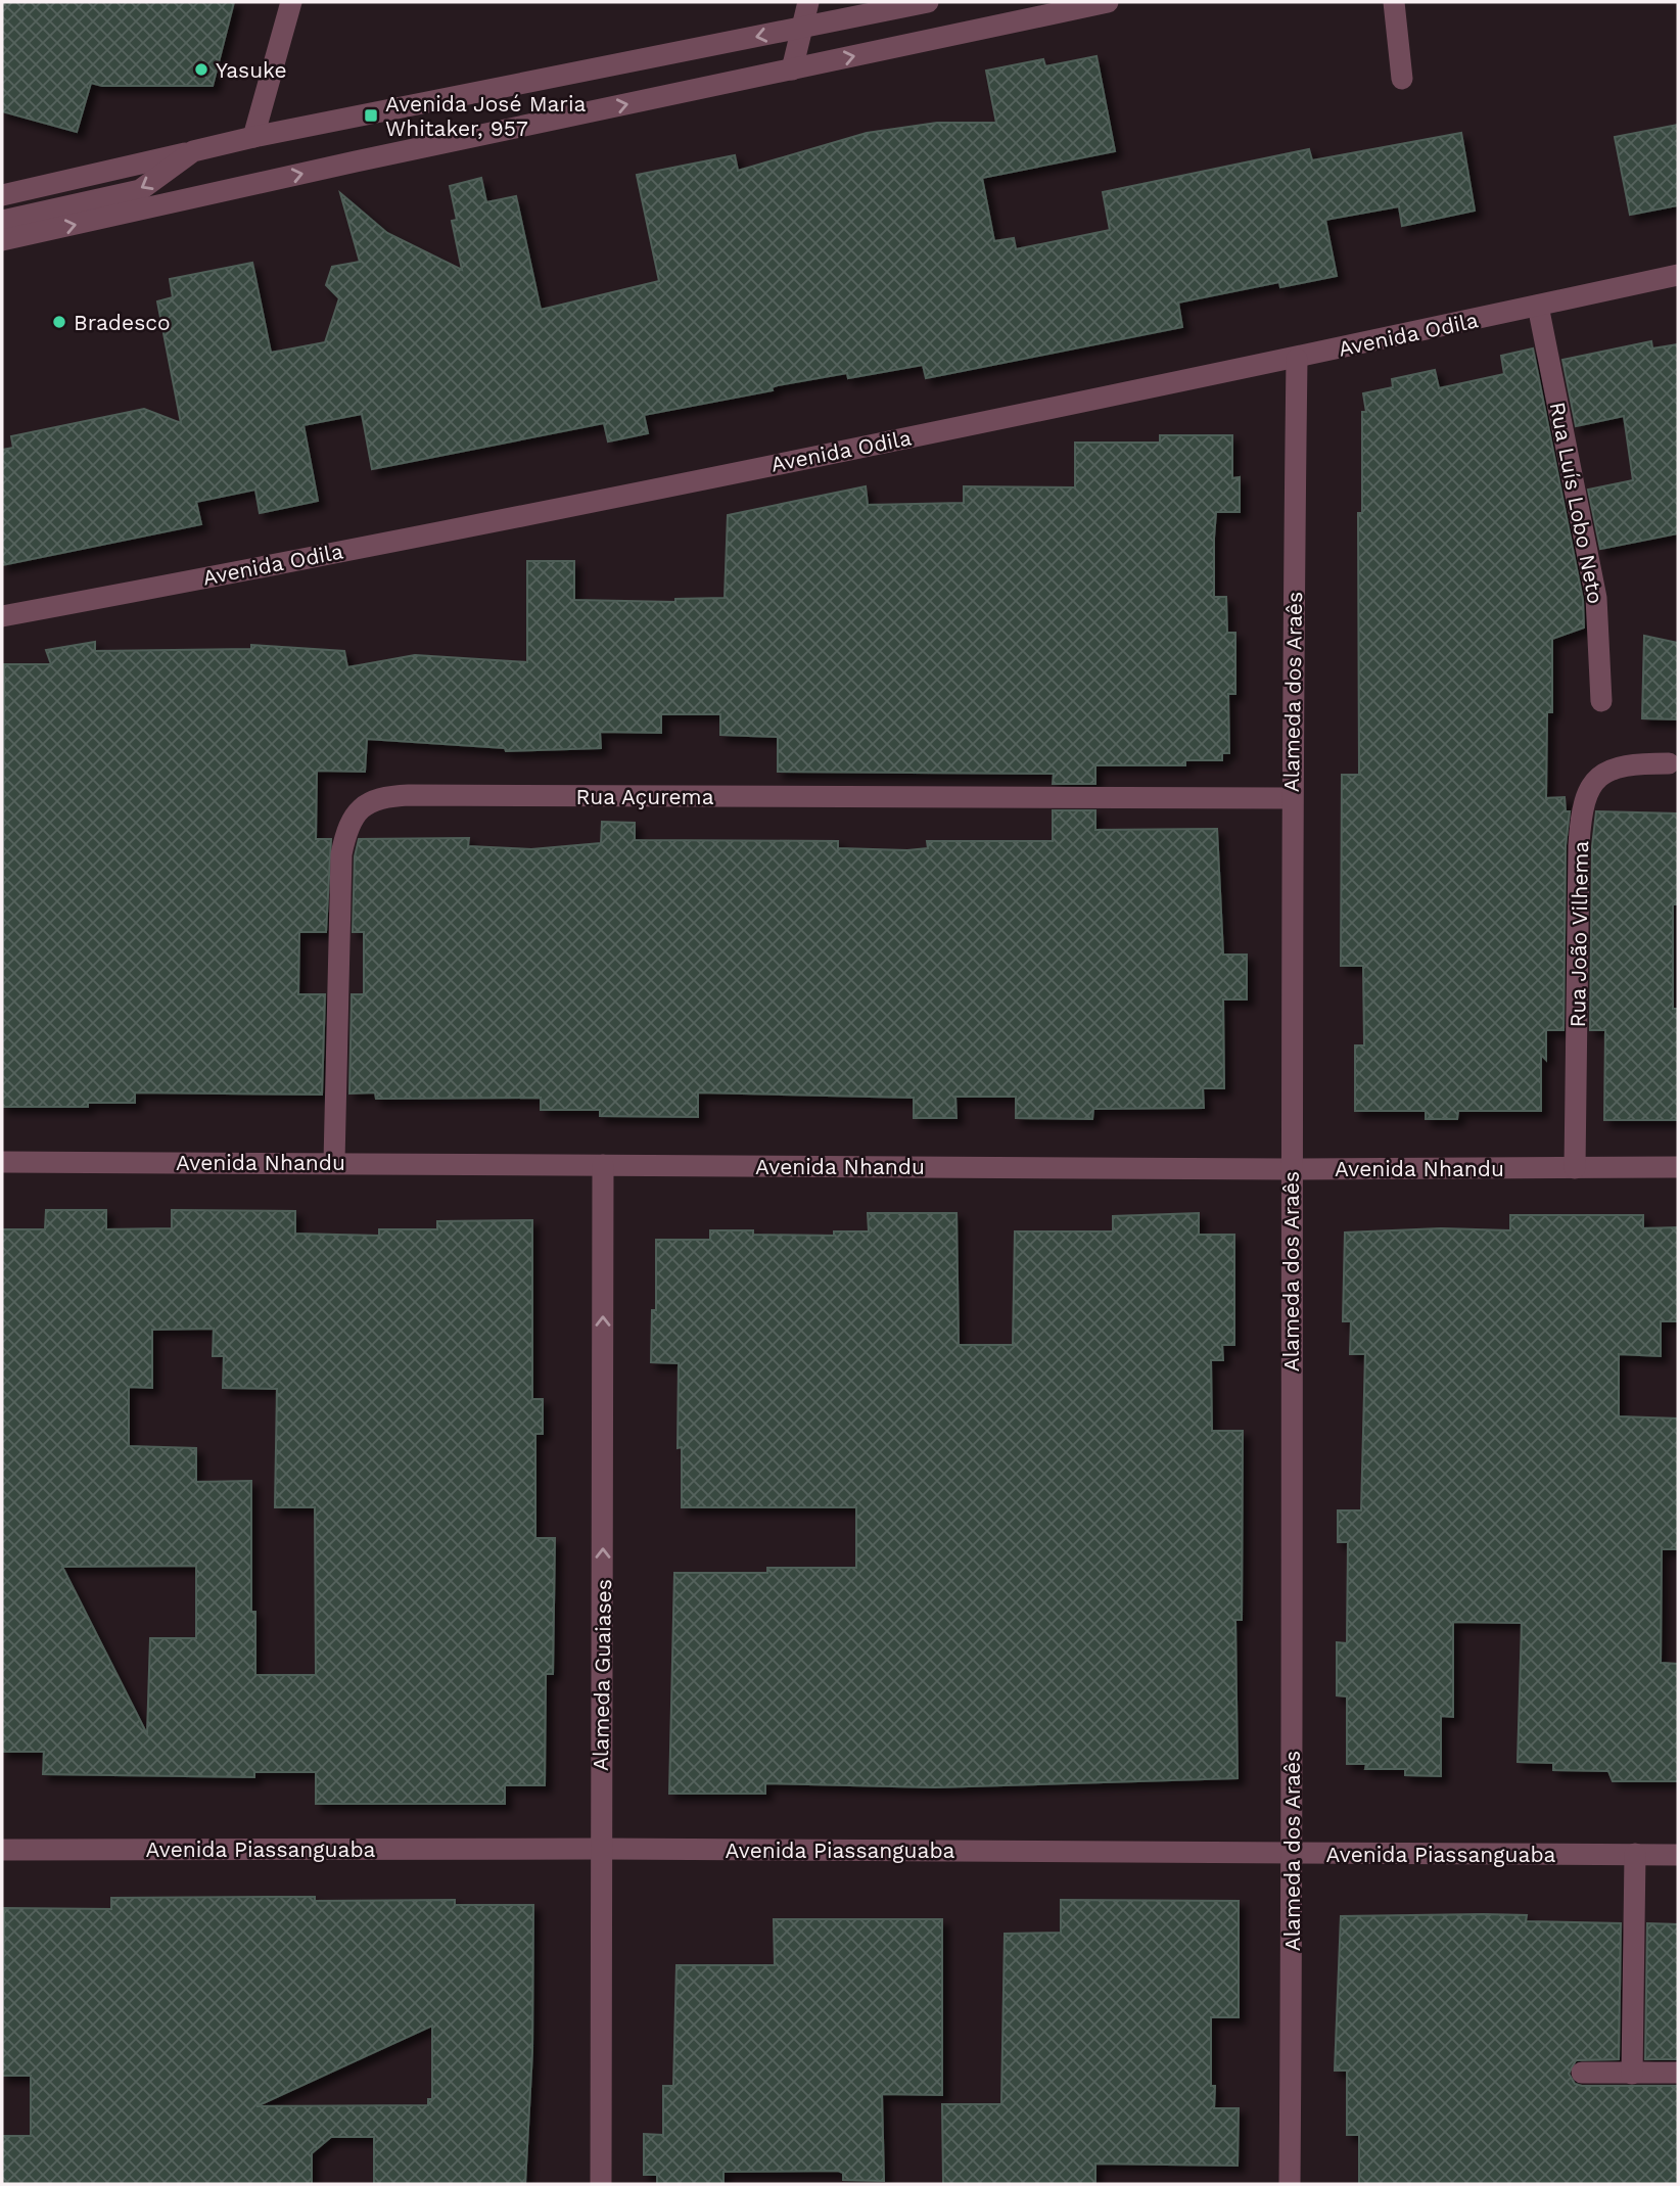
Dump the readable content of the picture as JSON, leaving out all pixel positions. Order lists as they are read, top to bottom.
{
  "streets": {
    "street": [
      "Avenida Odila",
      "Rua Luís Lobo Neto",
      "Alameda dos Araês",
      "Rua Açurema",
      "Rua João Vilhema",
      "Avenida Nhandu",
      "Alameda Guaiases",
      "Avenida Piassanguaba"
    ]
  },
  "crossings": [
    ["Avenida Odila", "Rua Luís Lobo Neto"],
    ["Avenida Odila", "Alameda dos Araês"],
    ["Alameda dos Araês", "Rua Açurema"],
    ["Alameda dos Araês", "Avenida Nhandu"],
    ["Alameda dos Araês", "Avenida Piassanguaba"],
    ["Rua Açurema", "Avenida Nhandu"],
    ["Rua João Vilhema", "Avenida Nhandu"],
    ["Avenida Nhandu", "Alameda Guaiases"],
    ["Alameda Guaiases", "Avenida Piassanguaba"]
  ],
  "one_way": ["Alameda Guaiases"],
  "places": {
    "other": ["Yasuke", "Bradesco"],
    "transit": ["Avenida José Maria Whitaker, 957"]
  }
}
